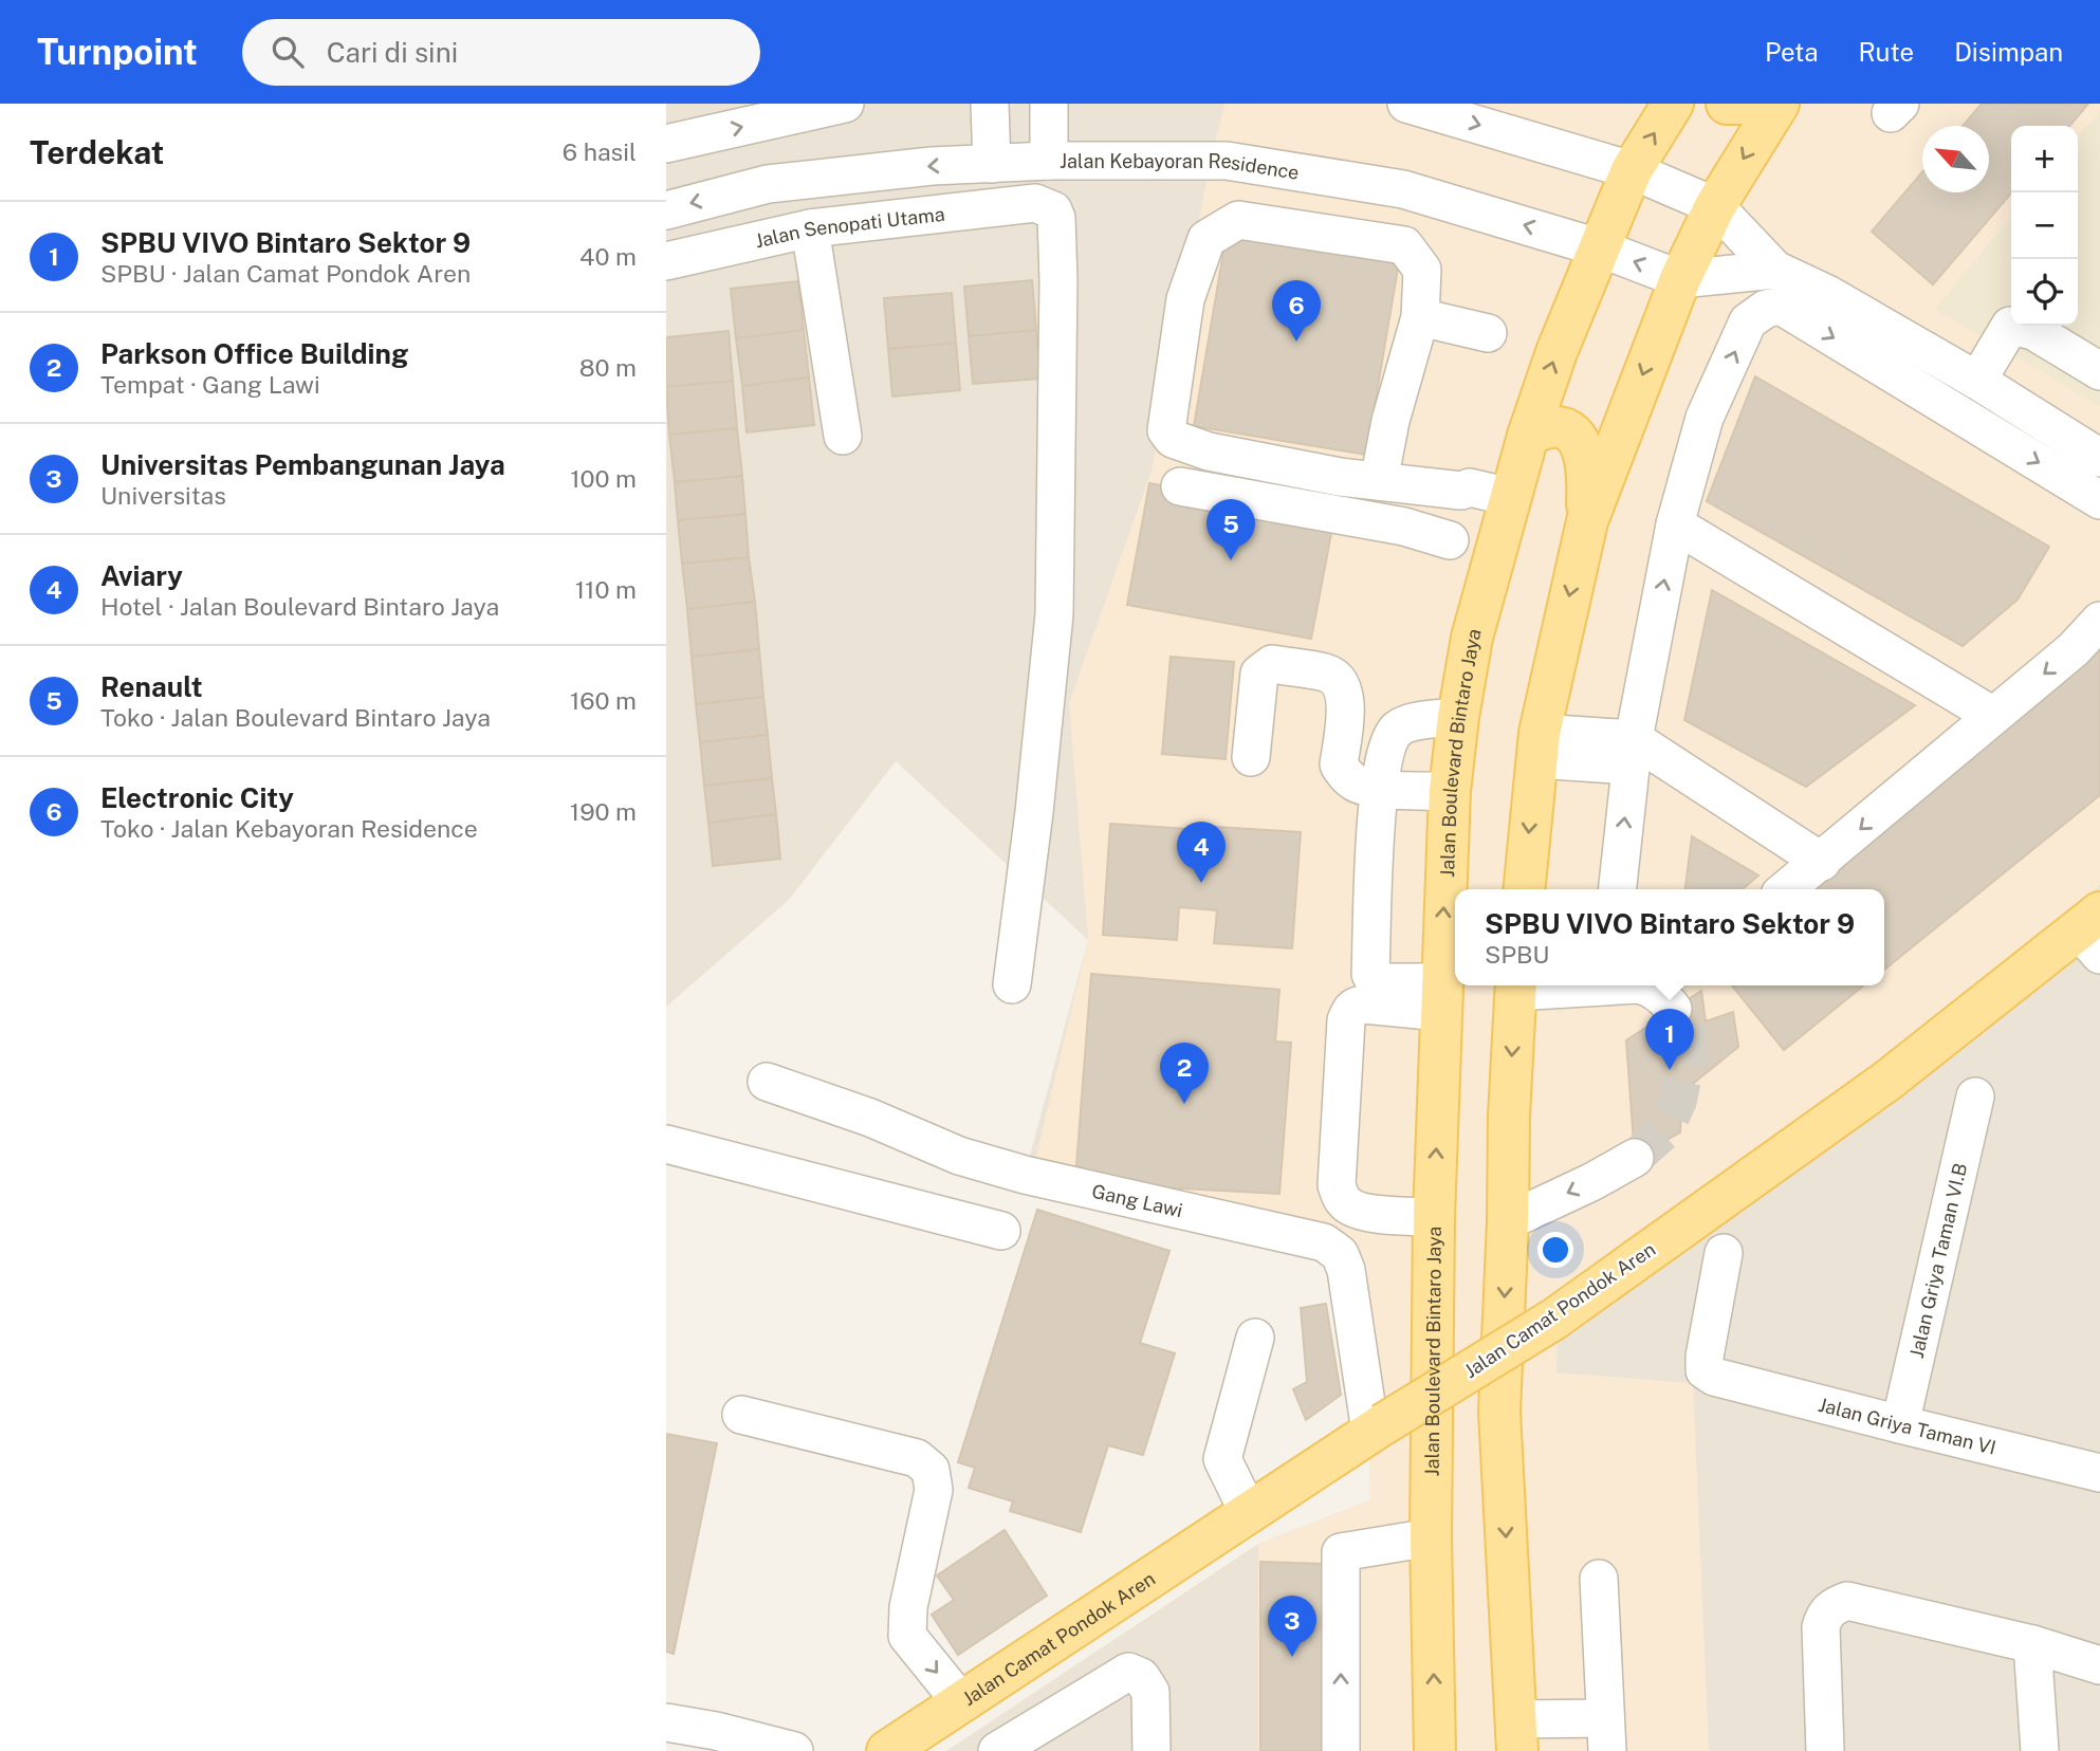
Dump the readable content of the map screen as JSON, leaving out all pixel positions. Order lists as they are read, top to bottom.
{
  "streets": {
    "main road": ["Jalan Boulevard Bintaro Jaya", "Jalan Camat Pondok Aren"],
    "street": [
      "Jalan Kebayoran Residence",
      "Jalan Senopati Utama",
      "Gang Lawi",
      "Jalan Griya Taman VI.B",
      "Jalan Griya Taman VI"
    ]
  },
  "crossings": [
    ["Jalan Kebayoran Residence", "Jalan Boulevard Bintaro Jaya"],
    ["Gang Lawi", "Jalan Camat Pondok Aren"],
    ["Jalan Griya Taman VI.B", "Jalan Griya Taman VI"]
  ],
  "north": "top left",
  "page": {
    "header": "Turnpoint",
    "search": "Cari di sini",
    "nav": ["Peta", "Rute", "Disimpan"],
    "heading": ["Terdekat", "6 hasil"],
    "map_buttons": ["+", "−"],
    "list": [
      {
        "mark": "1",
        "name": "SPBU VIVO Bintaro Sektor 9",
        "note": "SPBU · Jalan Camat Pondok Aren",
        "value": "40 m"
      },
      {
        "mark": "2",
        "name": "Parkson Office Building",
        "note": "Tempat · Gang Lawi",
        "value": "80 m"
      },
      {
        "mark": "3",
        "name": "Universitas Pembangunan Jaya",
        "note": "Universitas",
        "value": "100 m"
      },
      {
        "mark": "4",
        "name": "Aviary",
        "note": "Hotel · Jalan Boulevard Bintaro Jaya",
        "value": "110 m"
      },
      {
        "mark": "5",
        "name": "Renault",
        "note": "Toko · Jalan Boulevard Bintaro Jaya",
        "value": "160 m"
      },
      {
        "mark": "6",
        "name": "Electronic City",
        "note": "Toko · Jalan Kebayoran Residence",
        "value": "190 m"
      }
    ],
    "pins": [
      "6",
      "5",
      "4",
      "1",
      "2",
      "3"
    ],
    "popup": ["SPBU VIVO Bintaro Sektor 9", "SPBU"]
  }
}
